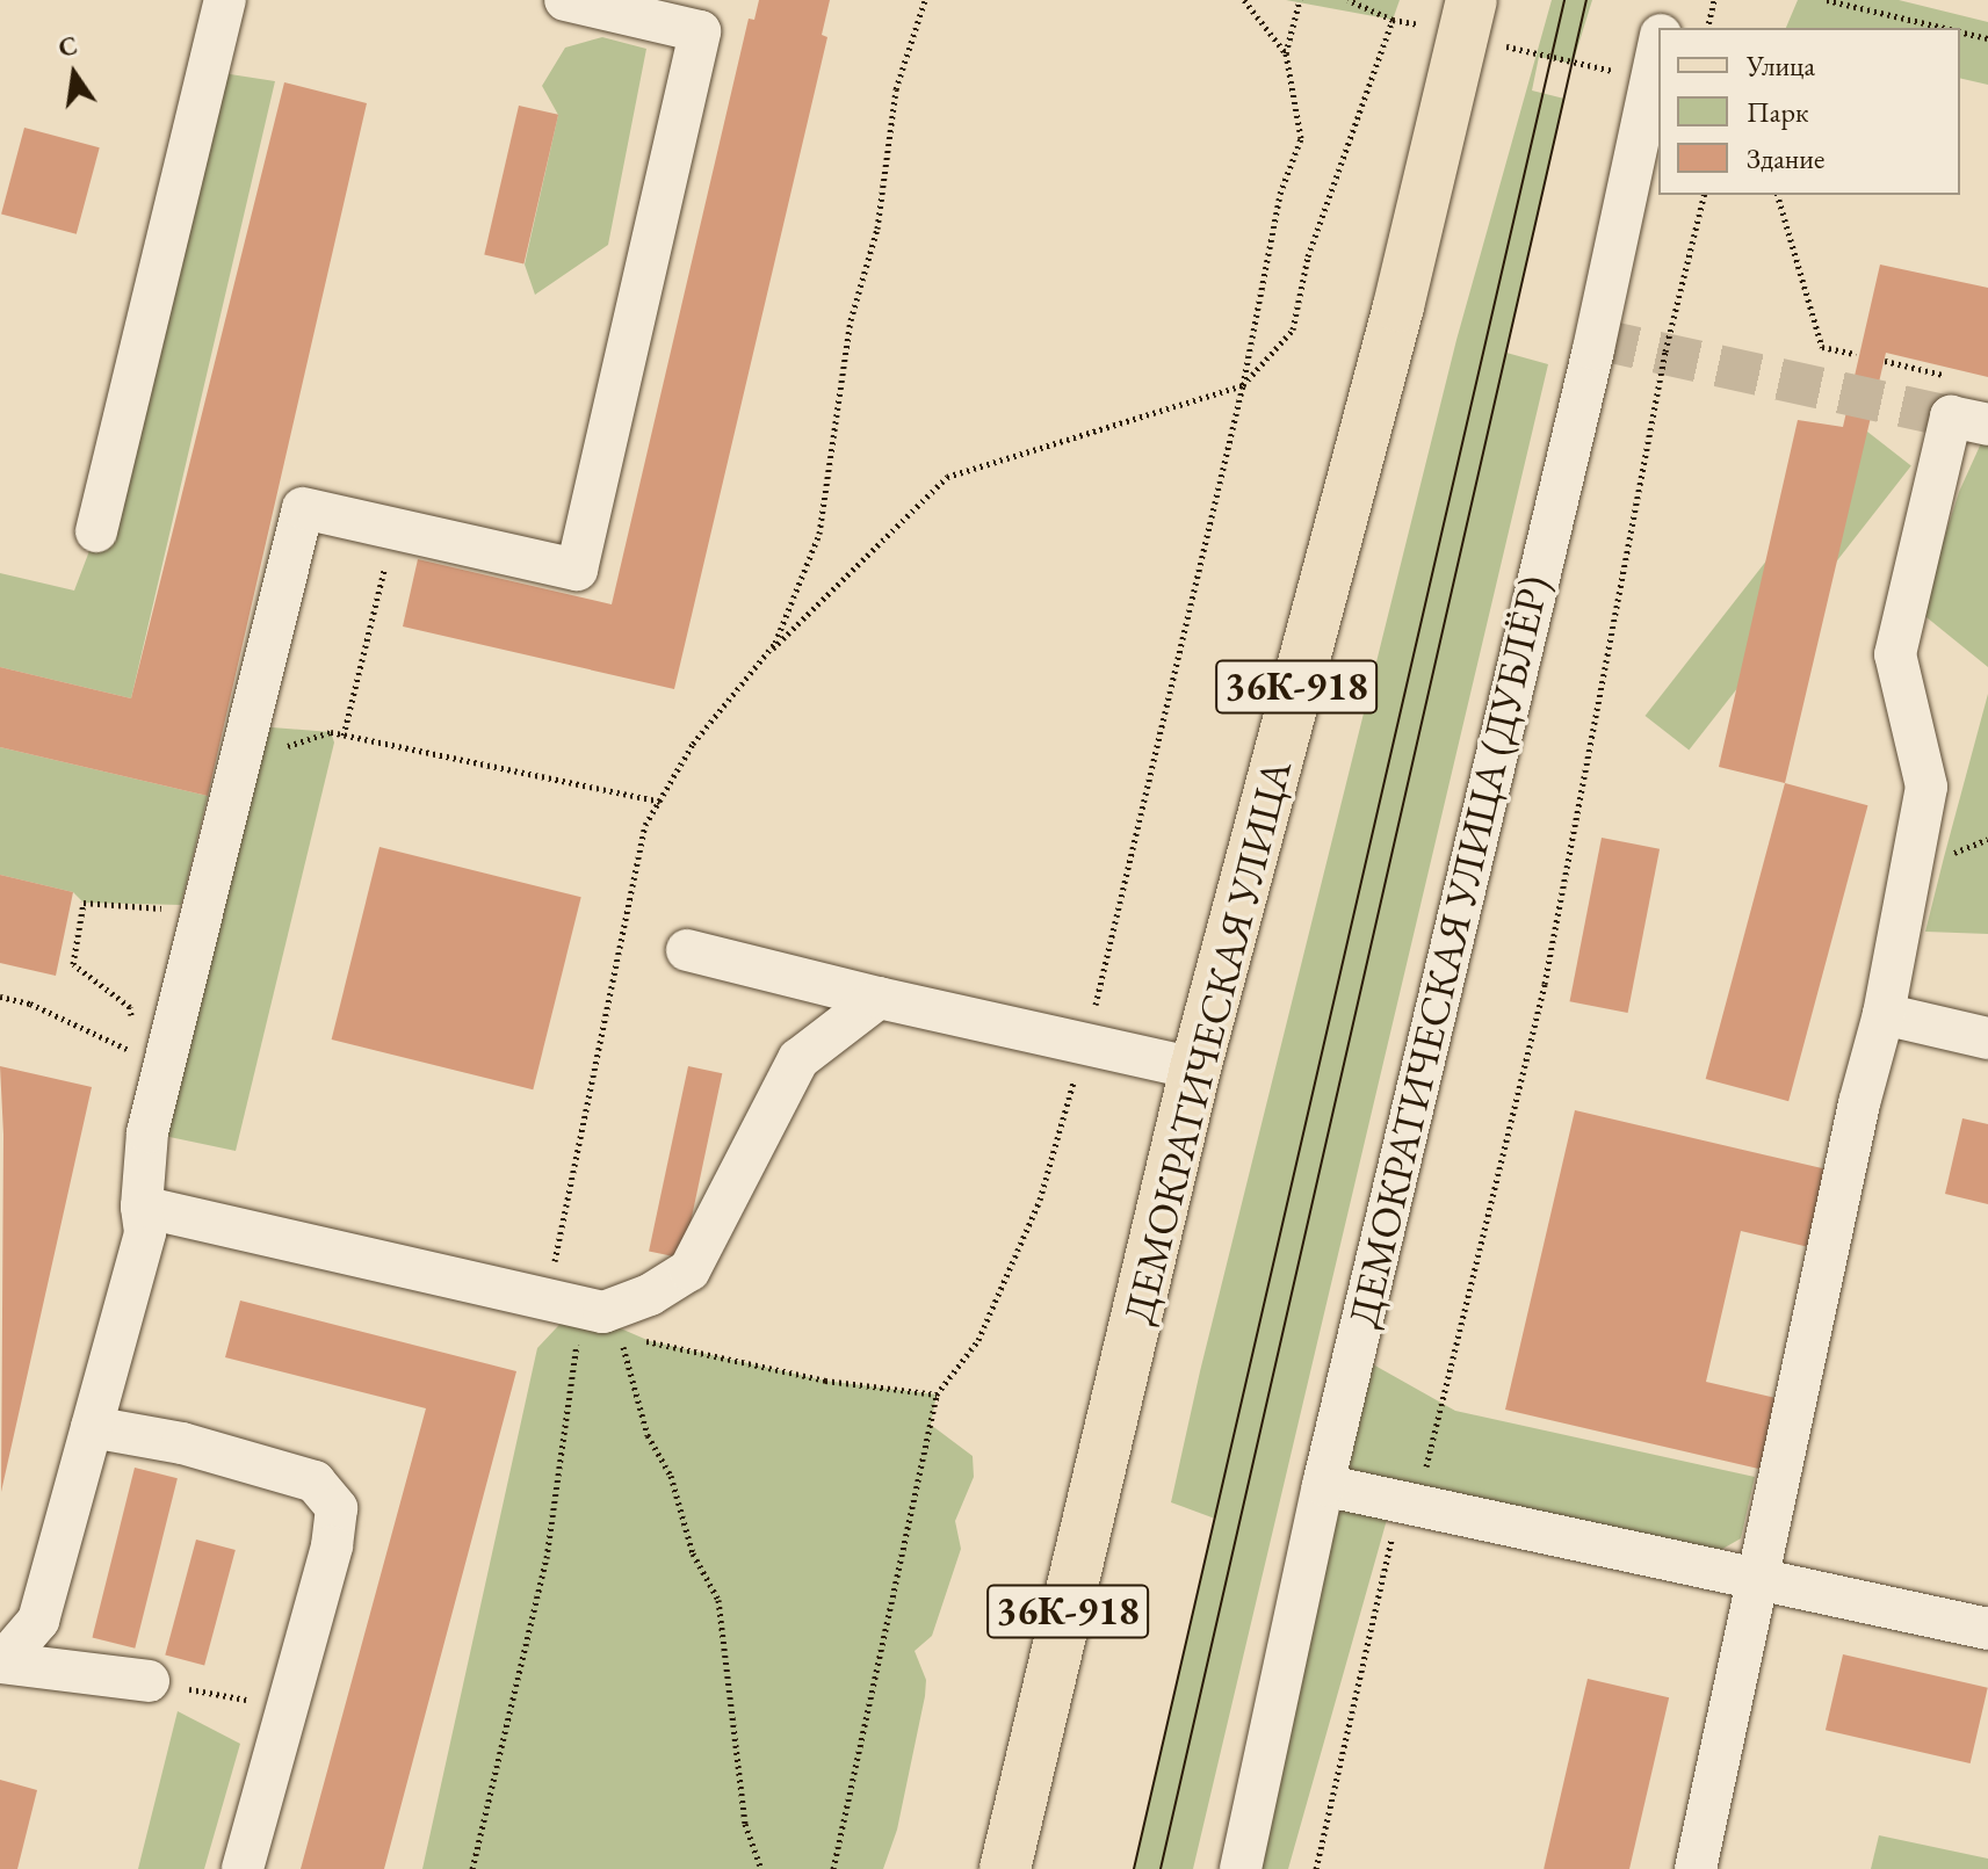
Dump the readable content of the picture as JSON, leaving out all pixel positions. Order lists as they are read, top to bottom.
{
  "streets": {
    "main road": ["36К-918", "ДЕМОКРАТИЧЕСКАЯ УЛИЦА"],
    "street": ["ДЕМОКРАТИЧЕСКАЯ УЛИЦА (ДУБЛЁР)"]
  },
  "legend": ["Улица", "Парк", "Здание"],
  "north": "top"
}
